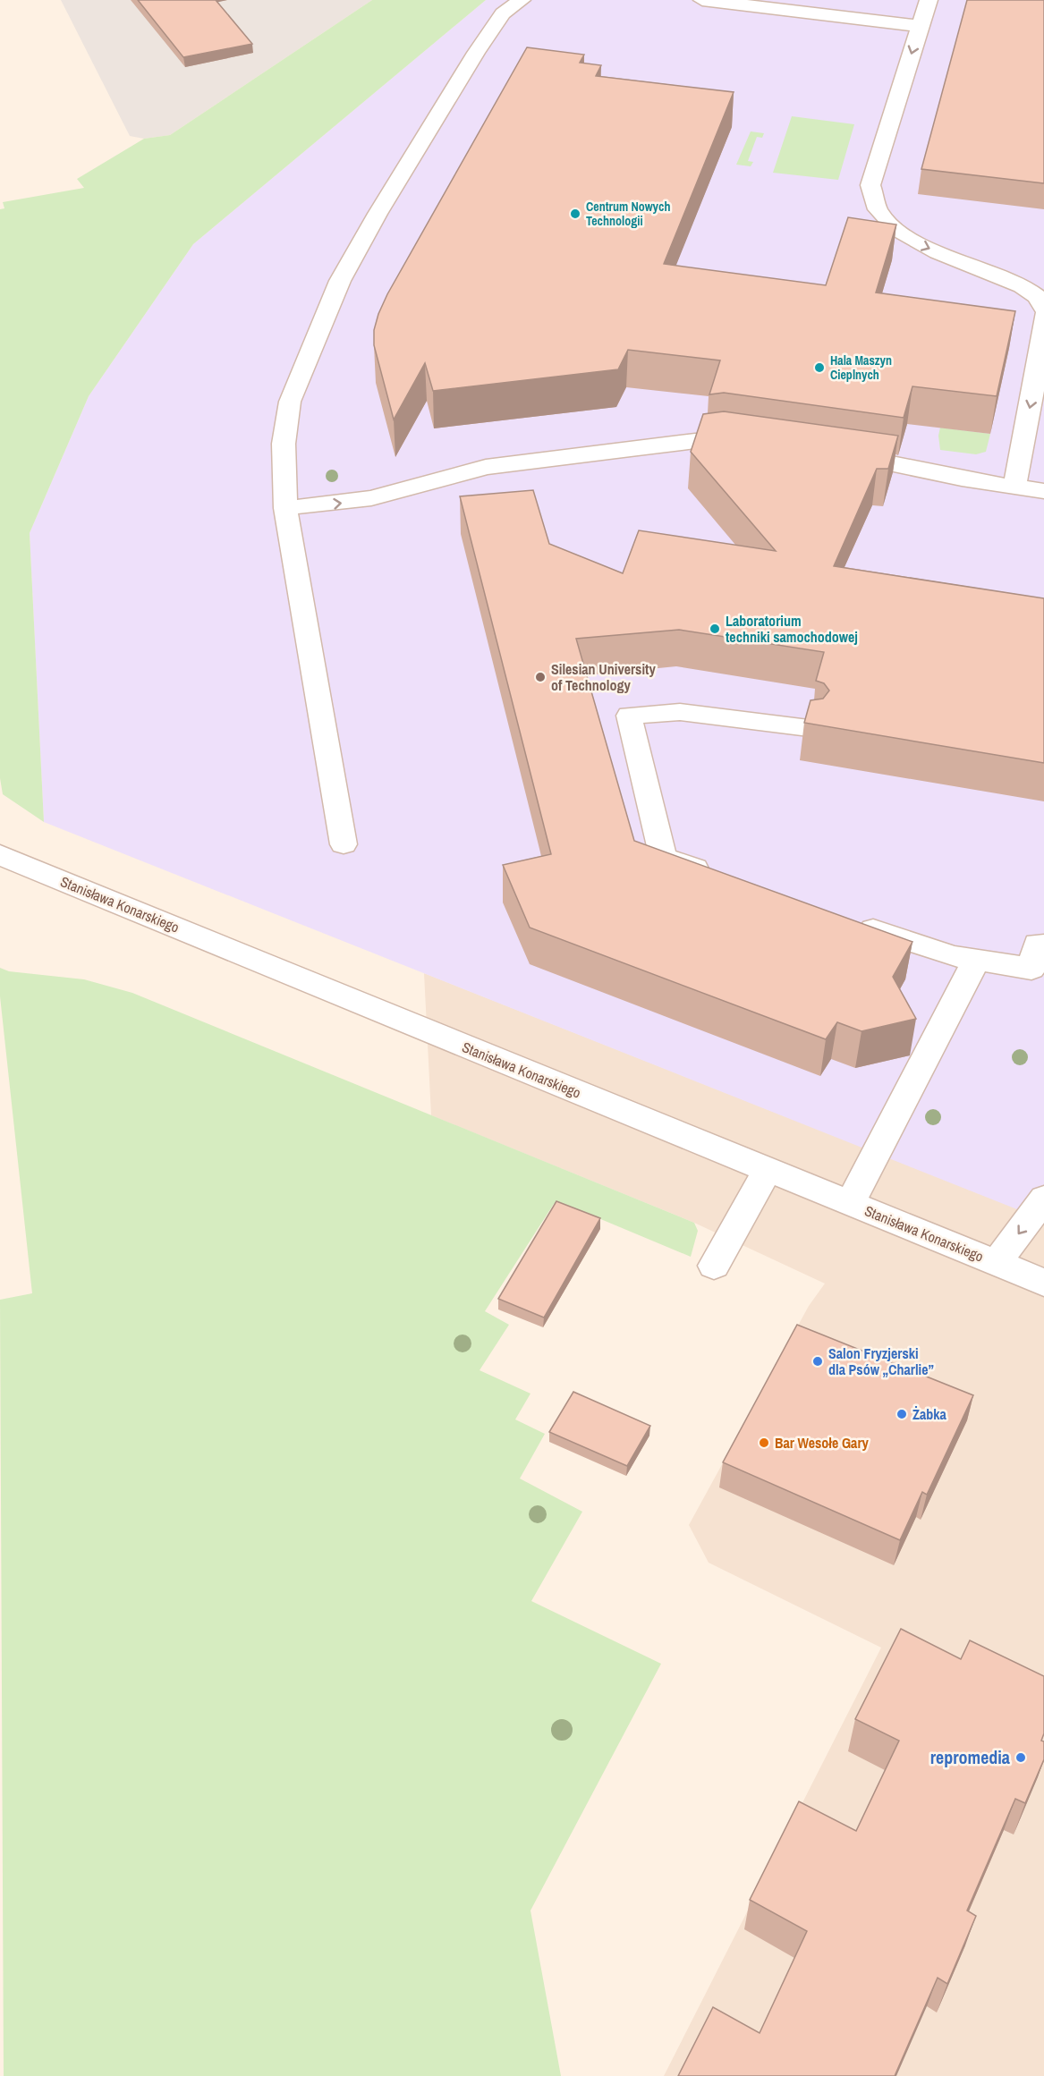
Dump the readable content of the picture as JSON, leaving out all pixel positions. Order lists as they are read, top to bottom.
{
  "streets": {
    "street": ["Stanisława Konarskiego"]
  },
  "places": [
    "Centrum Nowych Technologii",
    "Hala Maszyn Cieplnych",
    "Laboratorium techniki samochodowej",
    "Silesian University of Technology",
    "Salon Fryzjerski dla Psów „Charlie”",
    "Żabka",
    "Bar Wesołe Gary",
    "repromedia"
  ]
}
